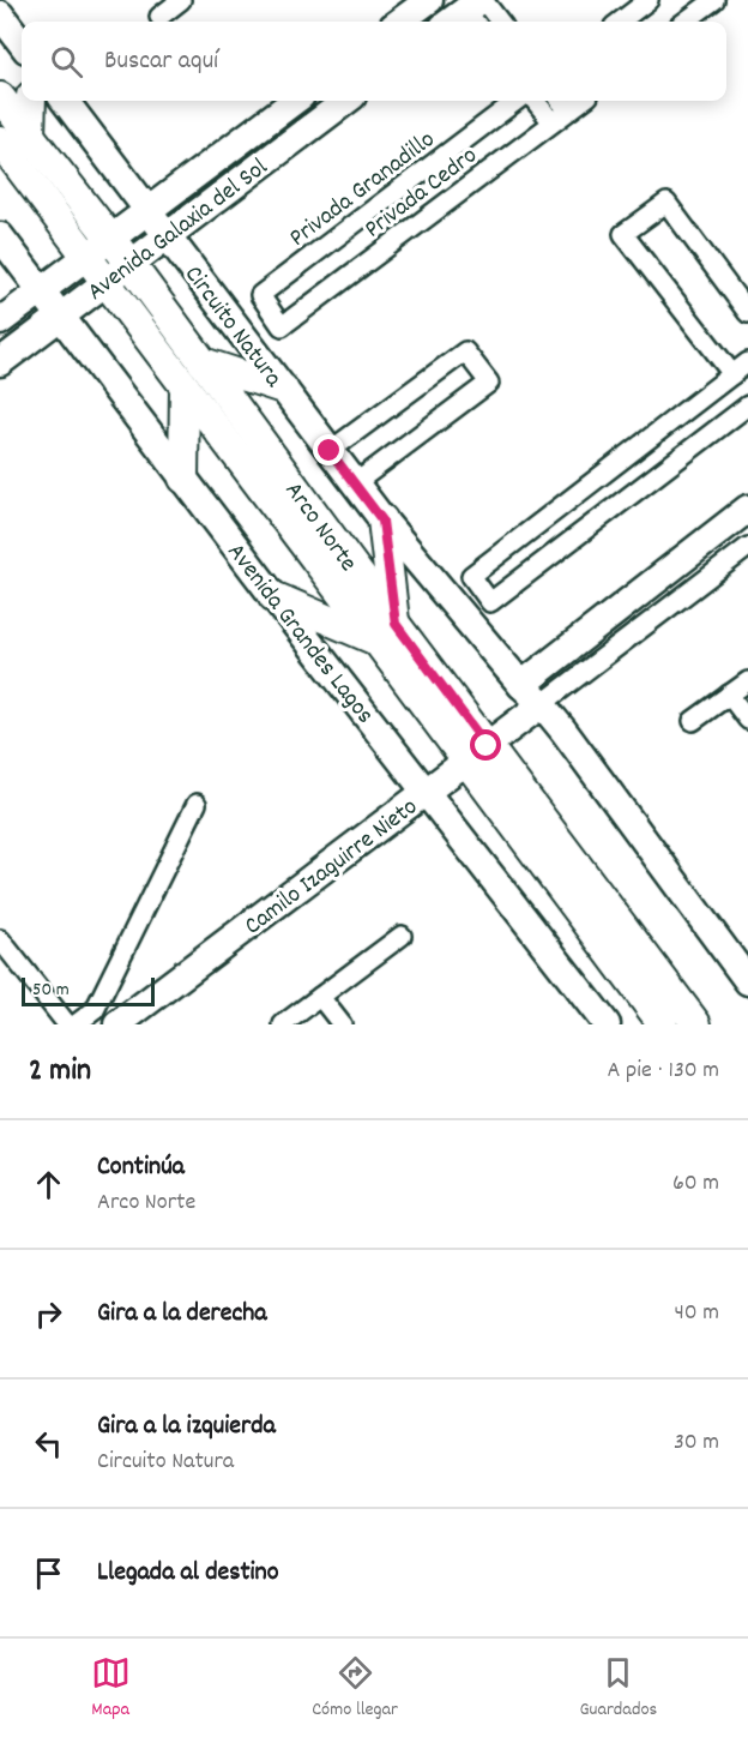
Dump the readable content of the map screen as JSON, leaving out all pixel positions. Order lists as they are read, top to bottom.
{
  "streets": {
    "main road": ["Arco Norte"],
    "street": [
      "Privada Granadillo",
      "Privada Cedro",
      "Avenida Galaxia del Sol",
      "Circuito Natura",
      "Avenida Grandes Lagos",
      "Camilo Izaguirre Nieto"
    ]
  },
  "crossings": [
    ["Privada Granadillo", "Privada Cedro"],
    ["Avenida Galaxia del Sol", "Circuito Natura"],
    ["Avenida Galaxia del Sol", "Arco Norte"],
    ["Avenida Galaxia del Sol", "Avenida Grandes Lagos"],
    ["Circuito Natura", "Camilo Izaguirre Nieto"],
    ["Arco Norte", "Camilo Izaguirre Nieto"],
    ["Avenida Grandes Lagos", "Camilo Izaguirre Nieto"]
  ],
  "scale_bar": "50 m",
  "page": {
    "search": "Buscar aquí",
    "scale": "50 m",
    "heading": ["2 min", "A pie · 130 m"],
    "list": [
      ["Continúa", "Arco Norte", "60 m"],
      ["Gira a la derecha", "40 m"],
      ["Gira a la izquierda", "Circuito Natura", "30 m"],
      "Llegada al destino"
    ],
    "nav": ["Mapa", "Cómo llegar", "Guardados"]
  }
}
